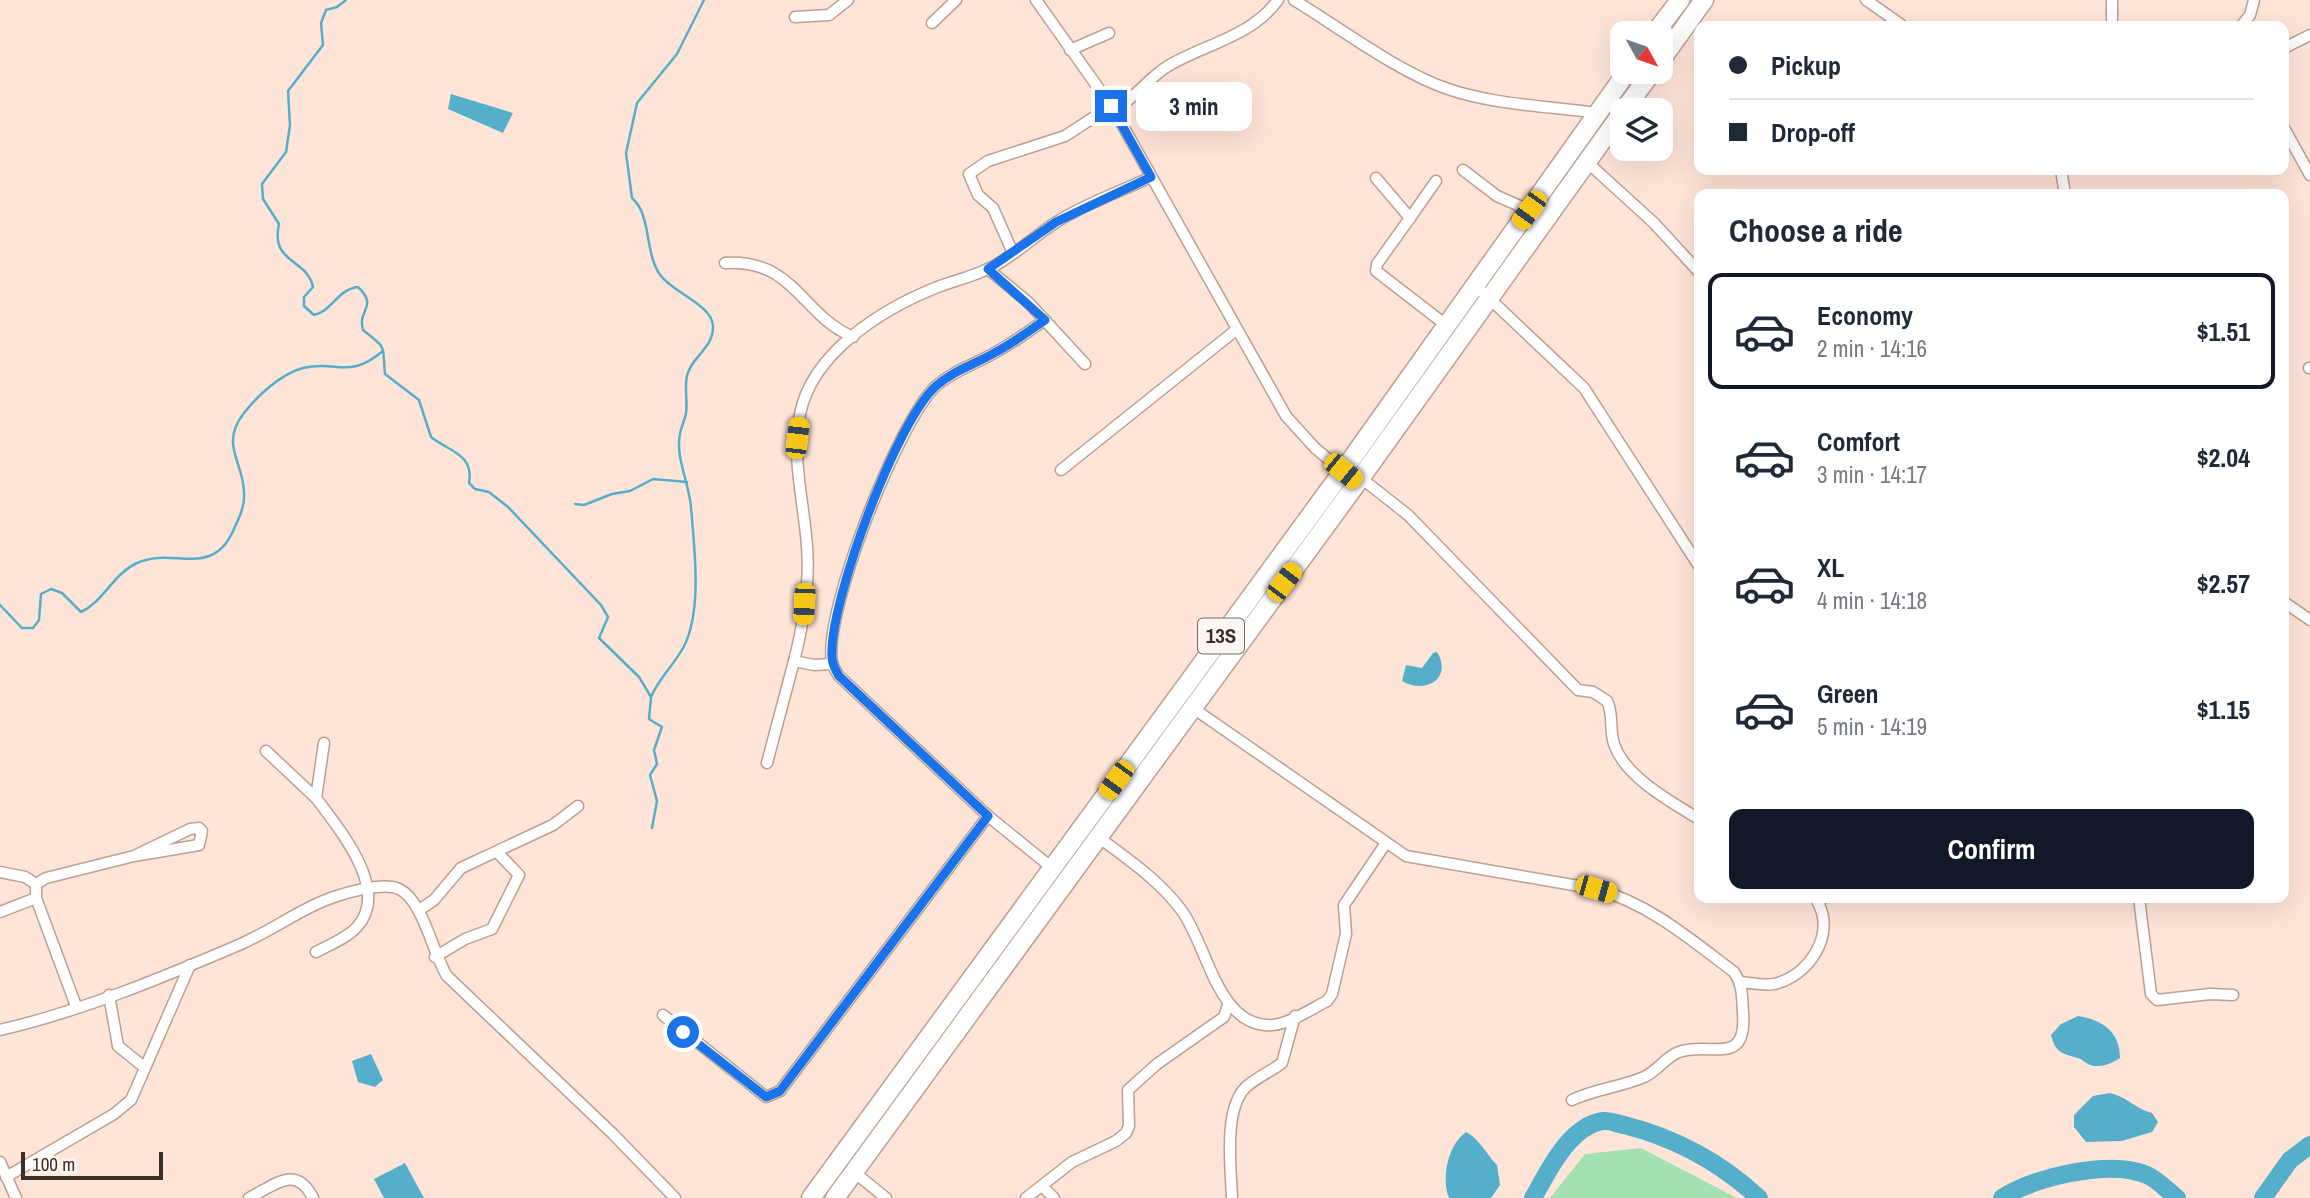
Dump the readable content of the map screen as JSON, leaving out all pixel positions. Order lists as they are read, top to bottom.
{
  "streets": {
    "highway": ["13S"]
  },
  "scale_bar": "100 m",
  "north": "bottom right",
  "page": {
    "banner": ["Pickup", "Drop-off"],
    "bubble": "3 min",
    "heading": "Choose a ride",
    "list": [
      {
        "name": "Economy",
        "note": "2 min · 14:16",
        "value": "$1.51"
      },
      {
        "name": "Comfort",
        "note": "3 min · 14:17",
        "value": "$2.04"
      },
      {
        "name": "XL",
        "note": "4 min · 14:18",
        "value": "$2.57"
      },
      {
        "name": "Green",
        "note": "5 min · 14:19",
        "value": "$1.15"
      }
    ],
    "buttons": "Confirm",
    "scale": "100 m"
  }
}
